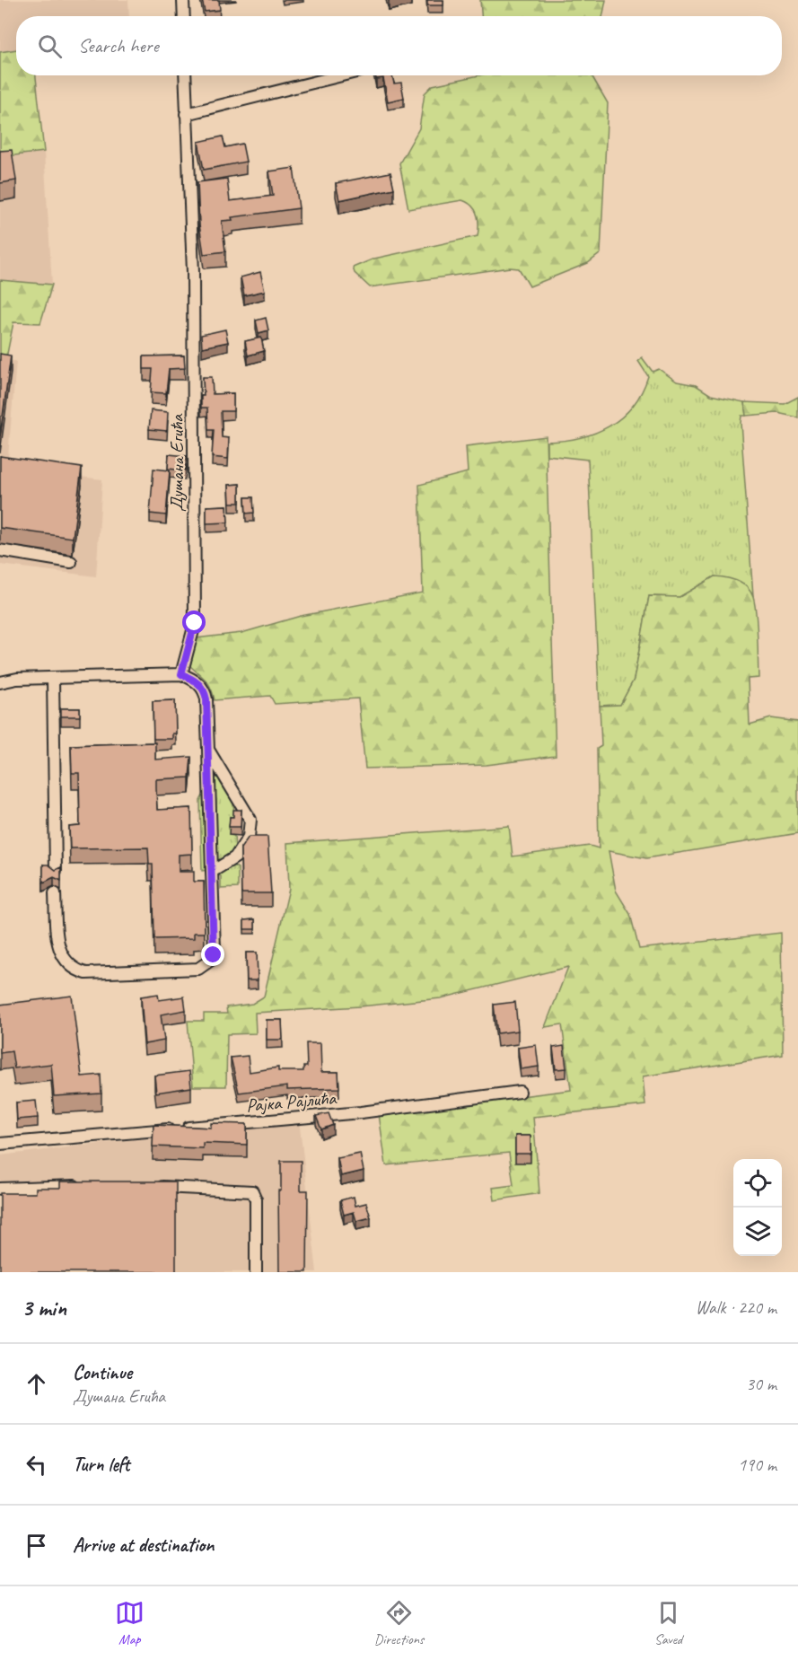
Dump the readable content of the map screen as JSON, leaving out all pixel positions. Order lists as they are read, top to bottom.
{
  "streets": {
    "street": ["Душана Егића", "Рајка Рајлића"]
  },
  "page": {
    "search": "Search here",
    "heading": ["3 min", "Walk · 220 m"],
    "list": [
      ["Continue", "Душана Егића", "30 m"],
      ["Turn left", "190 m"],
      "Arrive at destination"
    ],
    "nav": ["Map", "Directions", "Saved"]
  }
}
